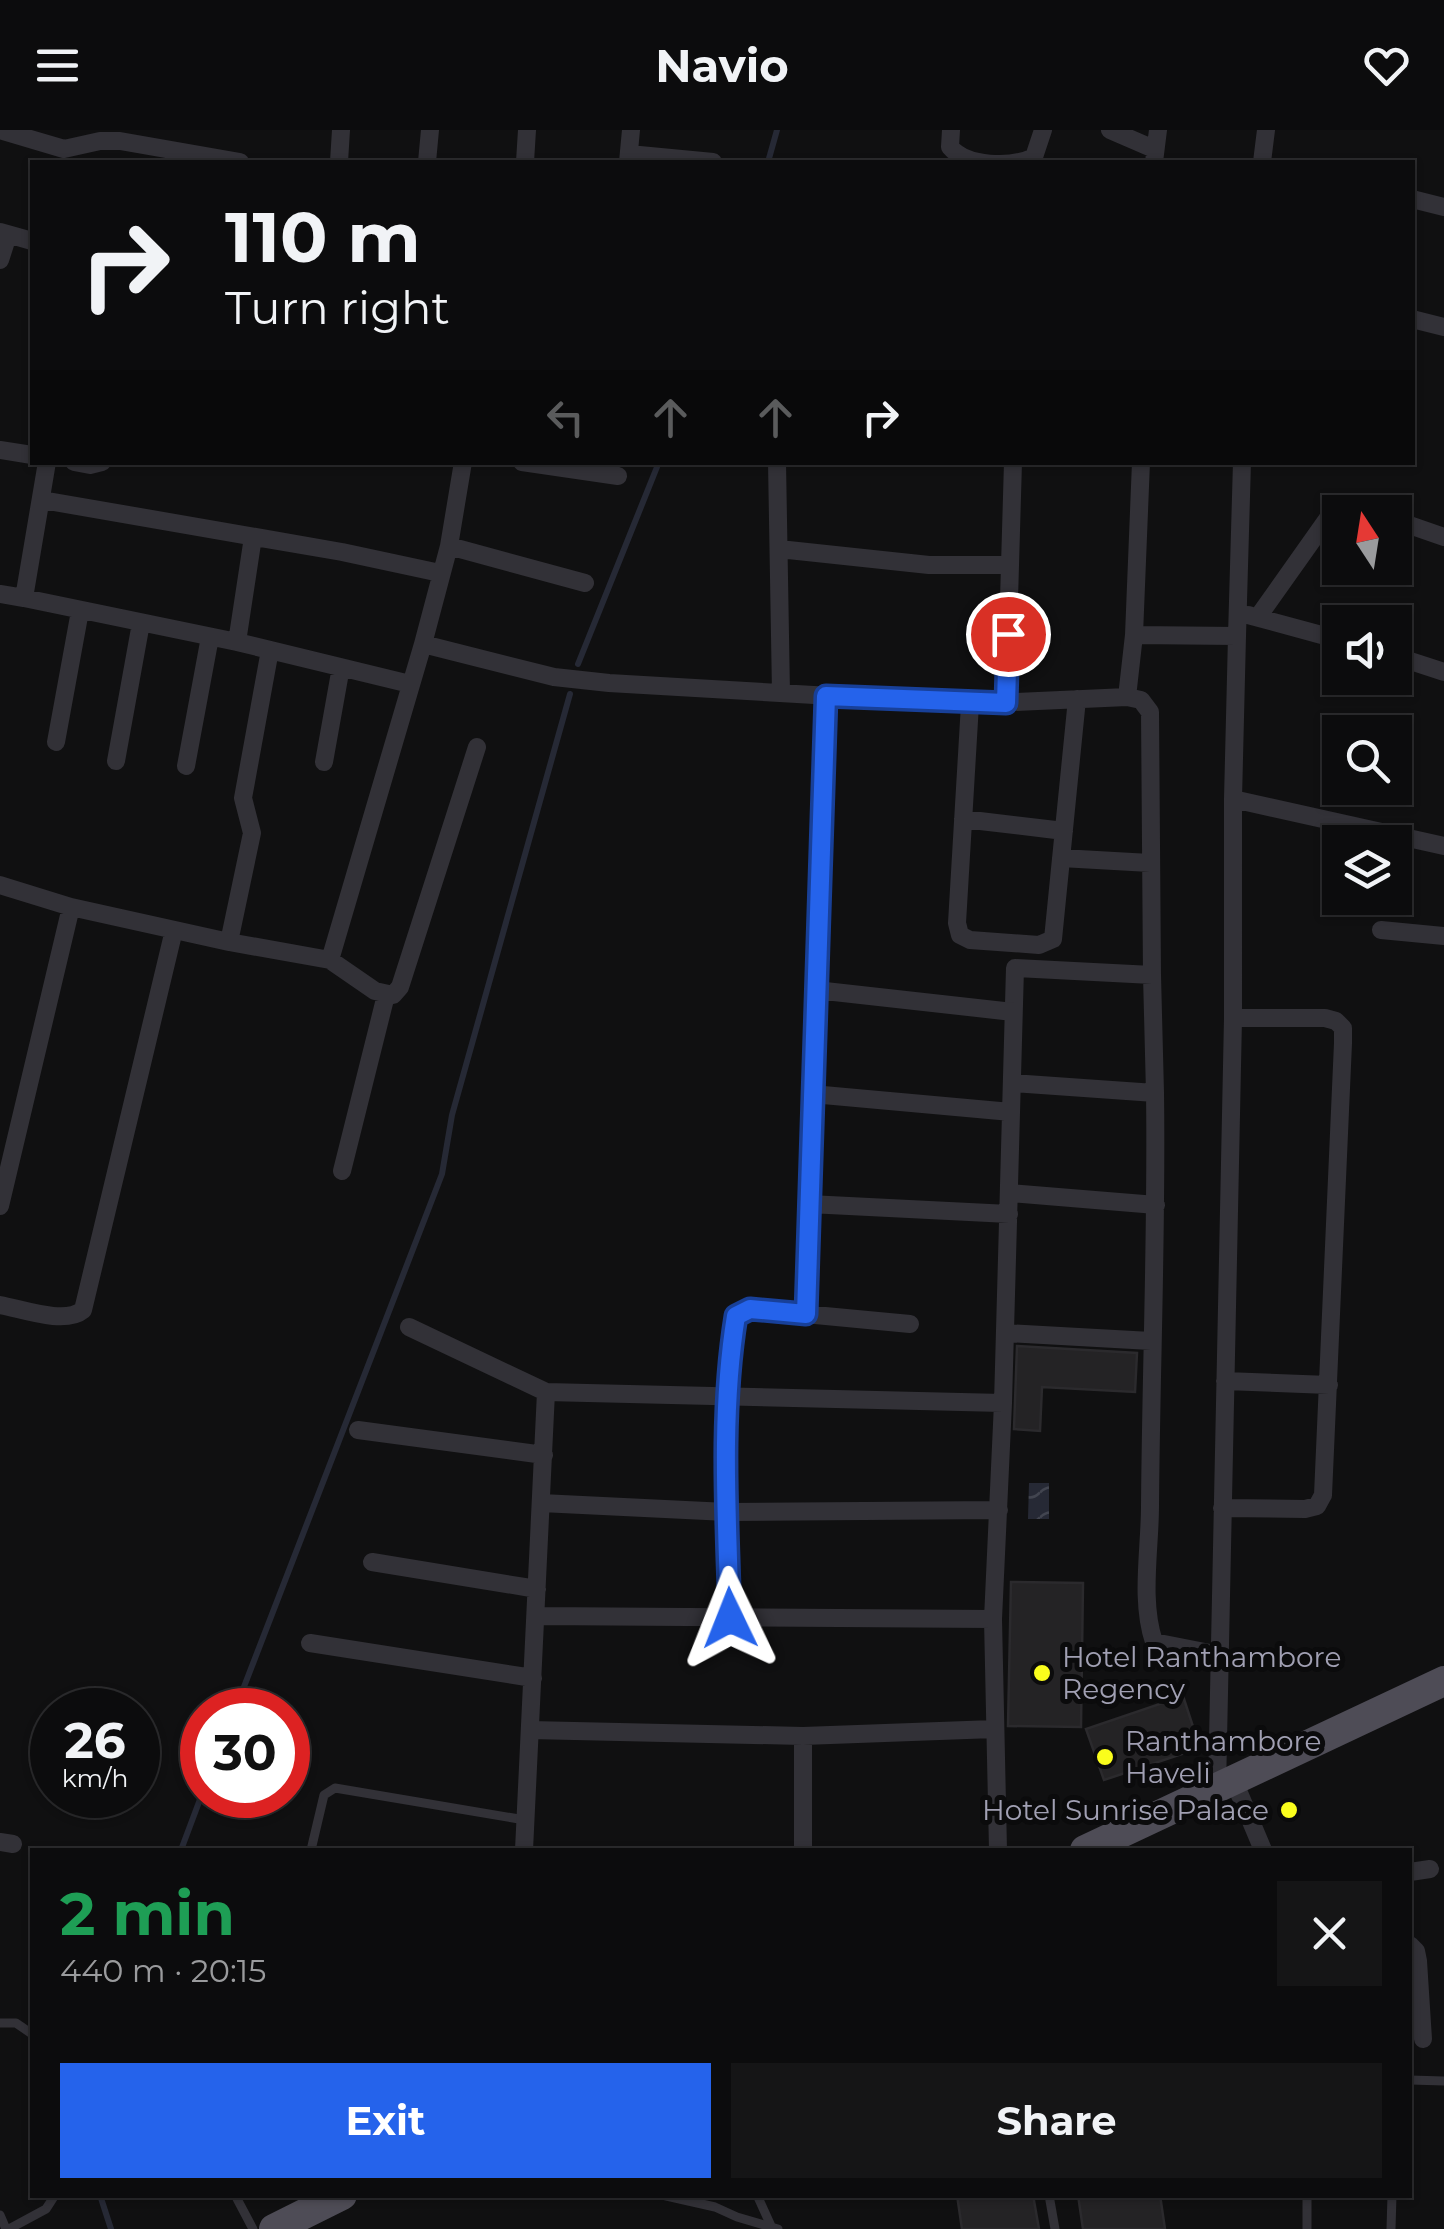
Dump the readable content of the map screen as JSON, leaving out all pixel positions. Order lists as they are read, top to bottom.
{
  "places": ["Hotel Ranthambore Regency", "Ranthambore Haveli", "Hotel Sunrise Palace"],
  "north": "top",
  "page": {
    "header": "Navio",
    "turn": ["110 m", "Turn right"],
    "speed": "26 km/h",
    "limit": "30",
    "heading": ["2 min", "440 m · 20:15"],
    "buttons": ["Exit", "Share"]
  }
}
